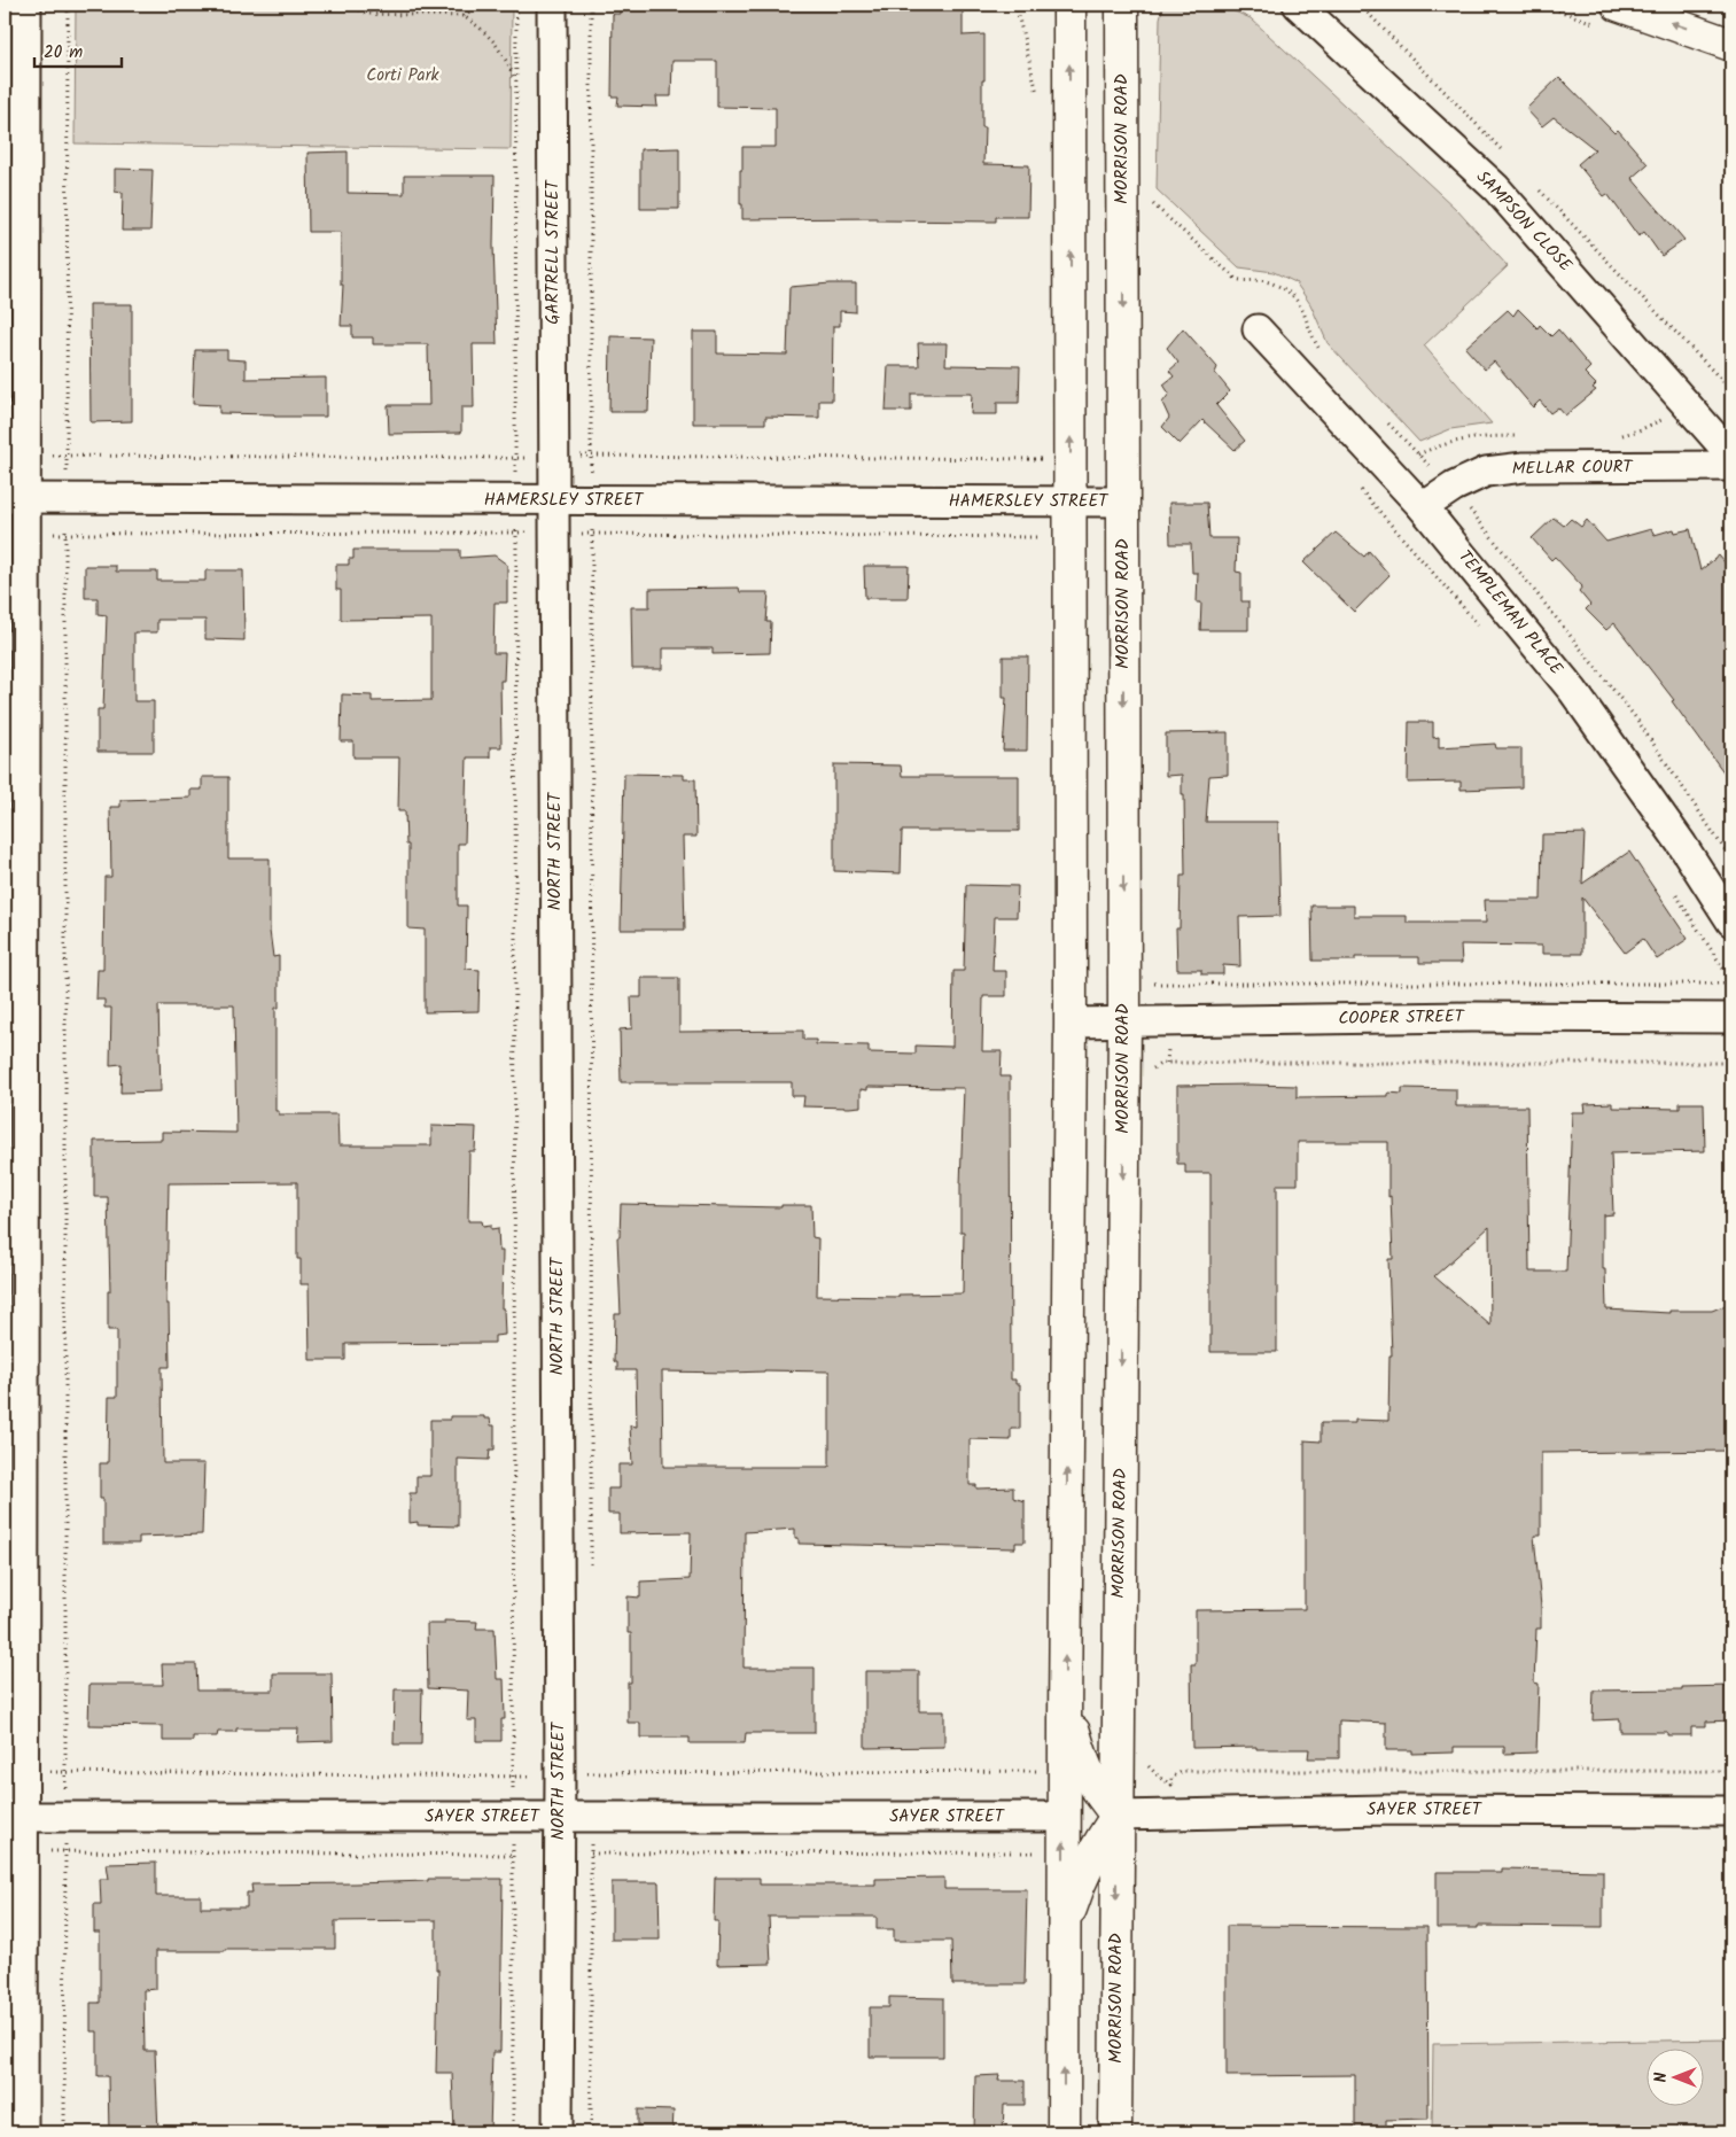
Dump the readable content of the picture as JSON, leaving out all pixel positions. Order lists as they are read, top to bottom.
{
  "streets": {
    "main road": ["MORRISON ROAD"],
    "street": [
      "SAMPSON CLOSE",
      "GARTRELL STREET",
      "MELLAR COURT",
      "HAMERSLEY STREET",
      "TEMPLEMAN PLACE",
      "NORTH STREET",
      "COOPER STREET",
      "SAYER STREET"
    ]
  },
  "crossings": [
    ["MORRISON ROAD", "HAMERSLEY STREET"],
    ["MORRISON ROAD", "COOPER STREET"],
    ["MORRISON ROAD", "SAYER STREET"],
    ["GARTRELL STREET", "HAMERSLEY STREET"],
    ["GARTRELL STREET", "NORTH STREET"],
    ["MELLAR COURT", "TEMPLEMAN PLACE"],
    ["HAMERSLEY STREET", "NORTH STREET"],
    ["NORTH STREET", "SAYER STREET"]
  ],
  "parks": ["Corti Park"],
  "scale_bar": "20 m",
  "north": "left"
}
